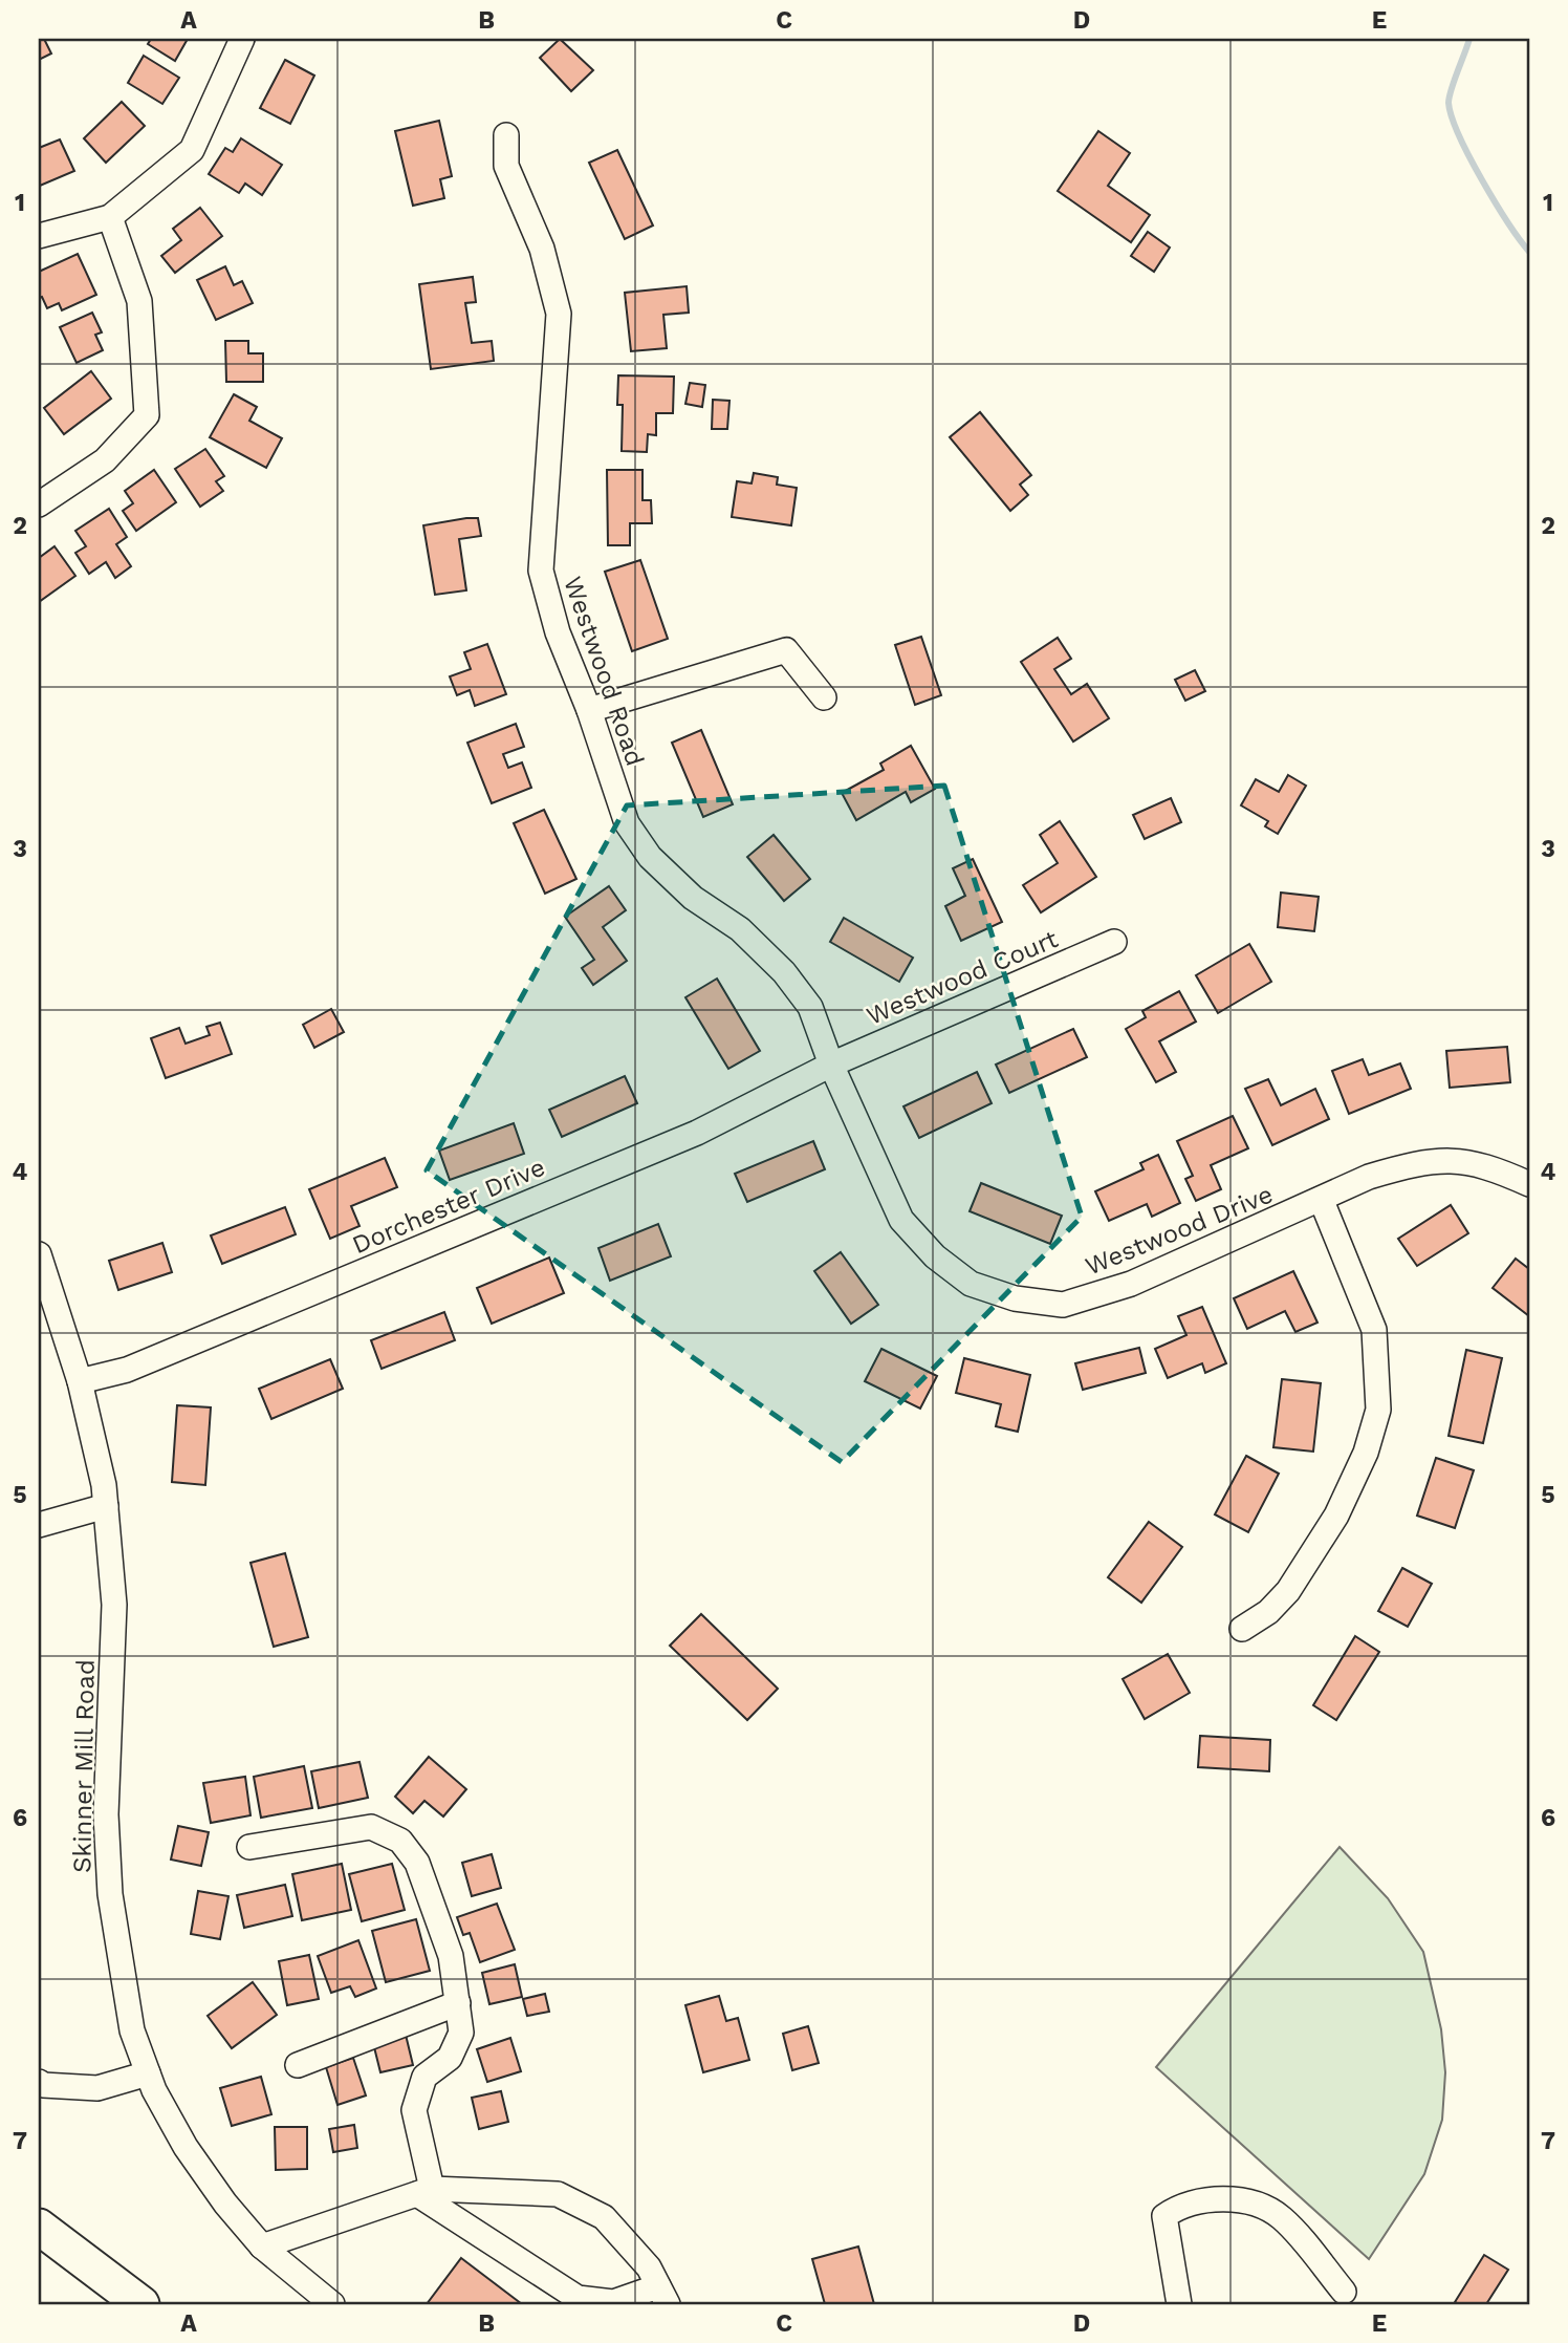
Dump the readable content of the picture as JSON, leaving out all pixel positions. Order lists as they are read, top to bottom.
{
  "streets": {
    "street": [
      "Westwood Road",
      "Westwood Court",
      "Dorchester Drive",
      "Westwood Drive",
      "Skinner Mill Road"
    ]
  },
  "crossings": [
    ["Westwood Road", "Westwood Court"],
    ["Westwood Road", "Dorchester Drive"],
    ["Westwood Road", "Westwood Drive"],
    ["Westwood Court", "Dorchester Drive"],
    ["Westwood Court", "Westwood Drive"],
    ["Dorchester Drive", "Westwood Drive"],
    ["Dorchester Drive", "Skinner Mill Road"]
  ],
  "grid": {
    "columns": [
      "A",
      "B",
      "C",
      "D",
      "E"
    ],
    "rows": [
      "1",
      "2",
      "3",
      "4",
      "5",
      "6",
      "7"
    ]
  }
}
